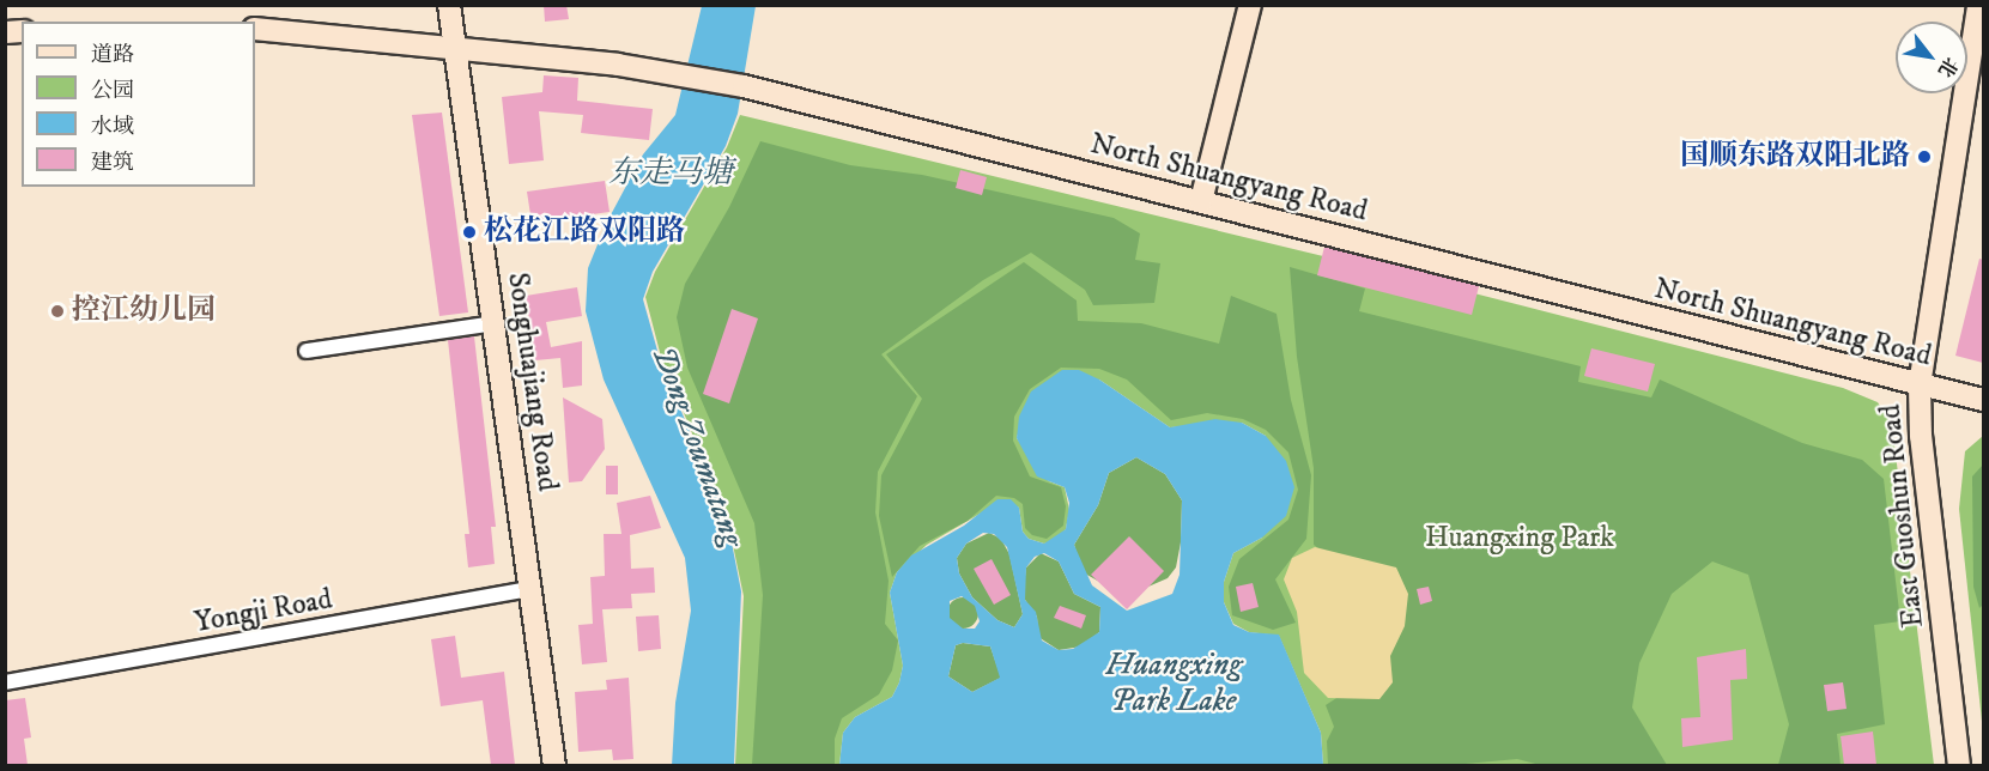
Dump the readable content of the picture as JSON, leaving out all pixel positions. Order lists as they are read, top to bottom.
{
  "streets": {
    "street": [
      "North Shuangyang Road",
      "Songhuajiang Road",
      "East Guoshun Road",
      "Yongji Road"
    ]
  },
  "crossings": [
    ["North Shuangyang Road", "Songhuajiang Road"],
    ["North Shuangyang Road", "East Guoshun Road"],
    ["Songhuajiang Road", "Yongji Road"]
  ],
  "water": ["东走马塘", "Dong Zoumatang", "Huangxing Park Lake"],
  "parks": ["Huangxing Park"],
  "places": ["国顺东路双阳北路", "松花江路双阳路", "控江幼儿园"],
  "legend": [
    "道路",
    "公园",
    "水域",
    "建筑"
  ],
  "north": "bottom right"
}
